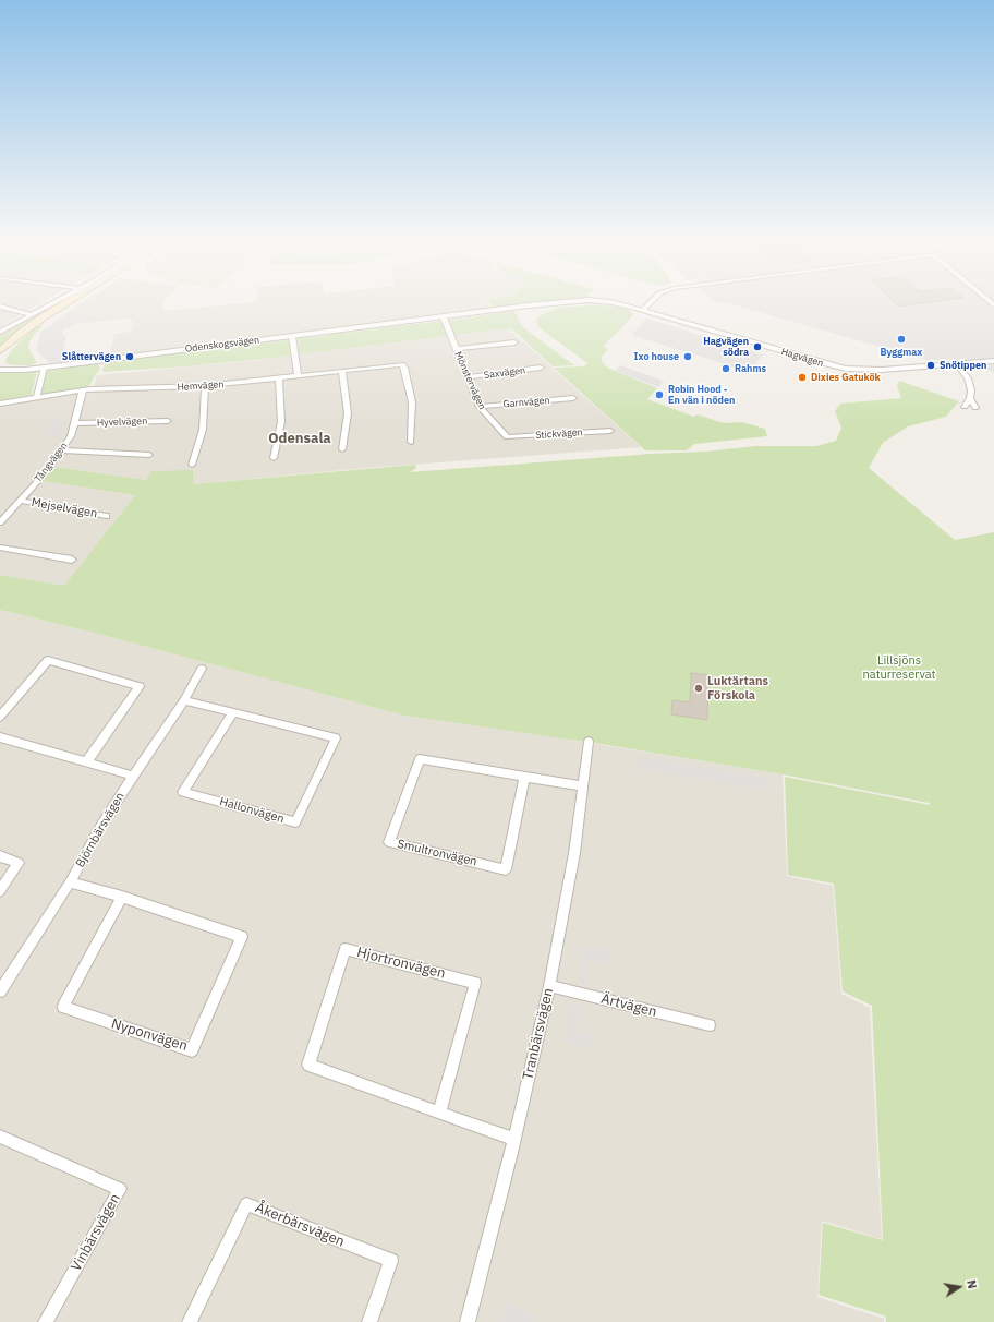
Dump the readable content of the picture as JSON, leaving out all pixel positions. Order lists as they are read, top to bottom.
{
  "streets": {
    "street": [
      "Odenskogsvägen",
      "Hagvägen",
      "Saxvägen",
      "Mönstervägen",
      "Hemvägen",
      "Garnvägen",
      "Hyvelvägen",
      "Stickvägen",
      "Tångvägen",
      "Mejselvägen",
      "Hallonvägen",
      "Björnbärsvägen",
      "Smultronvägen",
      "Hjortronvägen",
      "Ärtvägen",
      "Tranbärsvägen",
      "Nyponvägen",
      "Åkerbärsvägen",
      "Vinbärsvägen"
    ]
  },
  "crossings": [
    ["Odenskogsvägen", "Hagvägen"],
    ["Odenskogsvägen", "Mönstervägen"],
    ["Saxvägen", "Mönstervägen"],
    ["Mönstervägen", "Garnvägen"],
    ["Mönstervägen", "Stickvägen"],
    ["Hemvägen", "Tångvägen"],
    ["Hyvelvägen", "Tångvägen"],
    ["Tångvägen", "Mejselvägen"],
    ["Hallonvägen", "Björnbärsvägen"],
    ["Björnbärsvägen", "Nyponvägen"],
    ["Smultronvägen", "Tranbärsvägen"],
    ["Hjortronvägen", "Tranbärsvägen"],
    ["Ärtvägen", "Tranbärsvägen"]
  ],
  "districts": ["Odensala"],
  "parks": ["Lillsjöns naturreservat"],
  "places": [
    "Byggmax",
    "Hagvägen södra",
    "Slåttervägen",
    "Ixo house",
    "Snötippen",
    "Rahms",
    "Dixies Gatukök",
    "Robin Hood - En vän i nöden",
    "Luktärtans Förskola"
  ],
  "north": "right"
}
